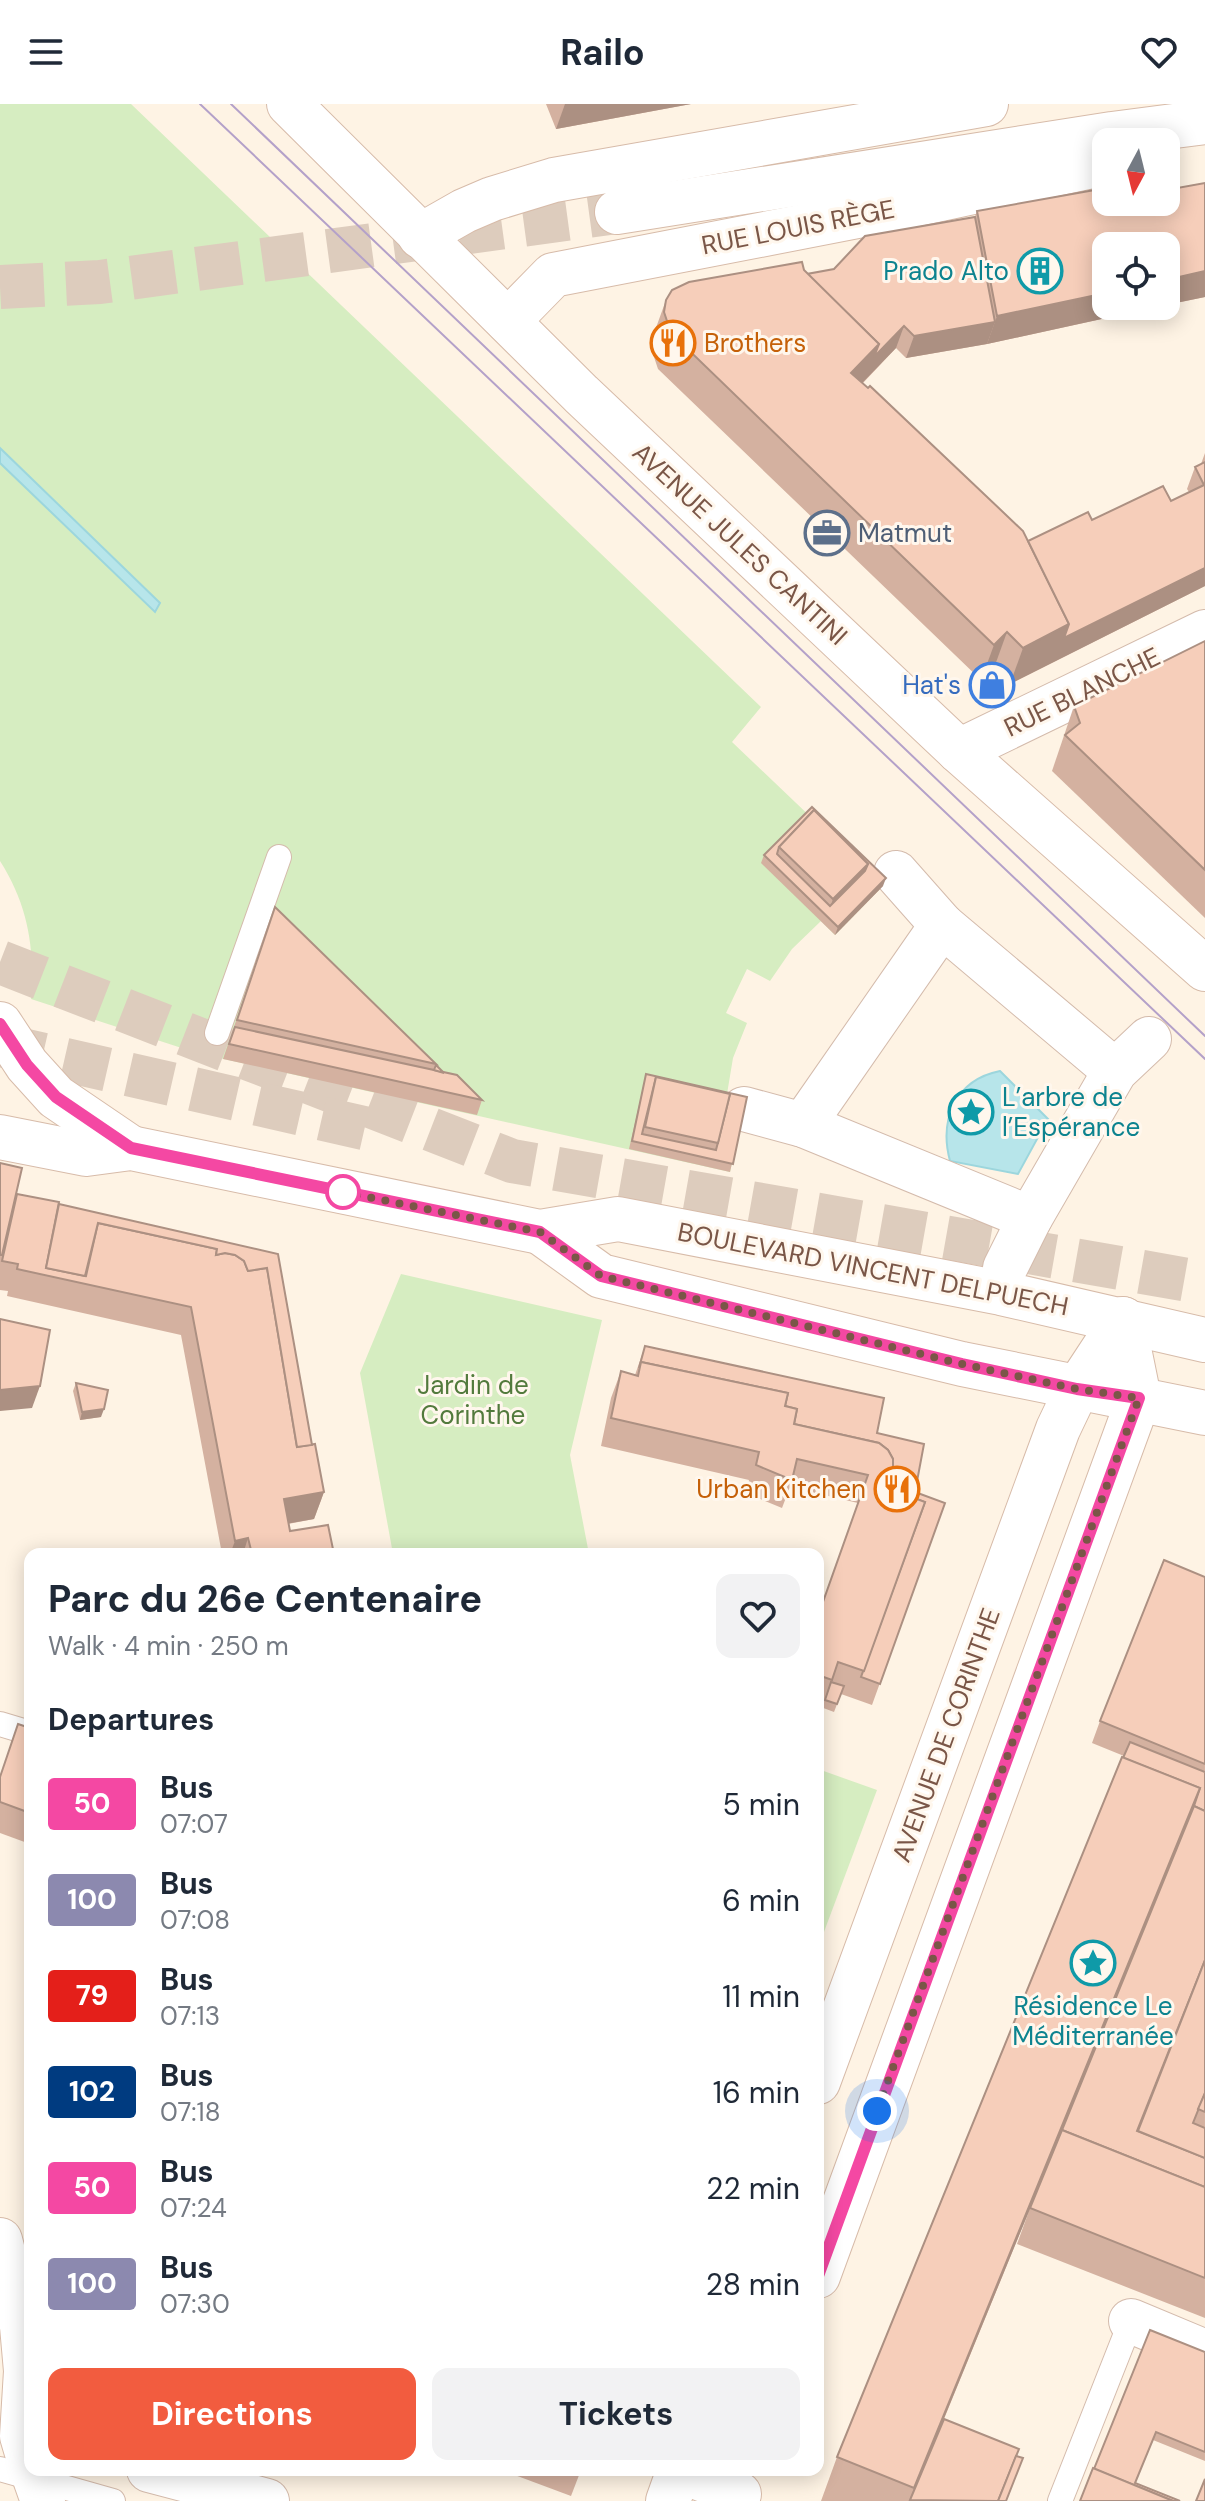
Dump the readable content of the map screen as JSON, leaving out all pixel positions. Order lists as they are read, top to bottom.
{
  "streets": {
    "main road": [
      "RUE LOUIS RÈGE",
      "AVENUE JULES CANTINI",
      "RUE BLANCHE",
      "BOULEVARD VINCENT DELPUECH",
      "AVENUE DE CORINTHE"
    ]
  },
  "crossings": [
    ["RUE LOUIS RÈGE", "AVENUE JULES CANTINI"],
    ["AVENUE JULES CANTINI", "RUE BLANCHE"],
    ["BOULEVARD VINCENT DELPUECH", "AVENUE DE CORINTHE"]
  ],
  "parks": ["Jardin de Corinthe"],
  "places": {
    "building": ["Prado Alto"],
    "restaurant": ["Brothers", "Urban Kitchen"],
    "office": ["Matmut"],
    "shop": ["Hat's"],
    "place": ["L’arbre de l’Espérance", "Résidence Le Méditerranée"]
  },
  "lines": ["bus line 50"],
  "north": "bottom",
  "page": {
    "header": "Railo",
    "heading": [
      ["Parc du 26e Centenaire", "Walk · 4 min · 250 m"],
      "Departures"
    ],
    "list": [
      {
        "mark": "50",
        "name": "Bus",
        "note": "07:07",
        "value": "5 min"
      },
      {
        "mark": "100",
        "name": "Bus",
        "note": "07:08",
        "value": "6 min"
      },
      {
        "mark": "79",
        "name": "Bus",
        "note": "07:13",
        "value": "11 min"
      },
      {
        "mark": "102",
        "name": "Bus",
        "note": "07:18",
        "value": "16 min"
      },
      {
        "mark": "50",
        "name": "Bus",
        "note": "07:24",
        "value": "22 min"
      },
      {
        "mark": "100",
        "name": "Bus",
        "note": "07:30",
        "value": "28 min"
      }
    ],
    "buttons": ["Directions", "Tickets"]
  }
}
